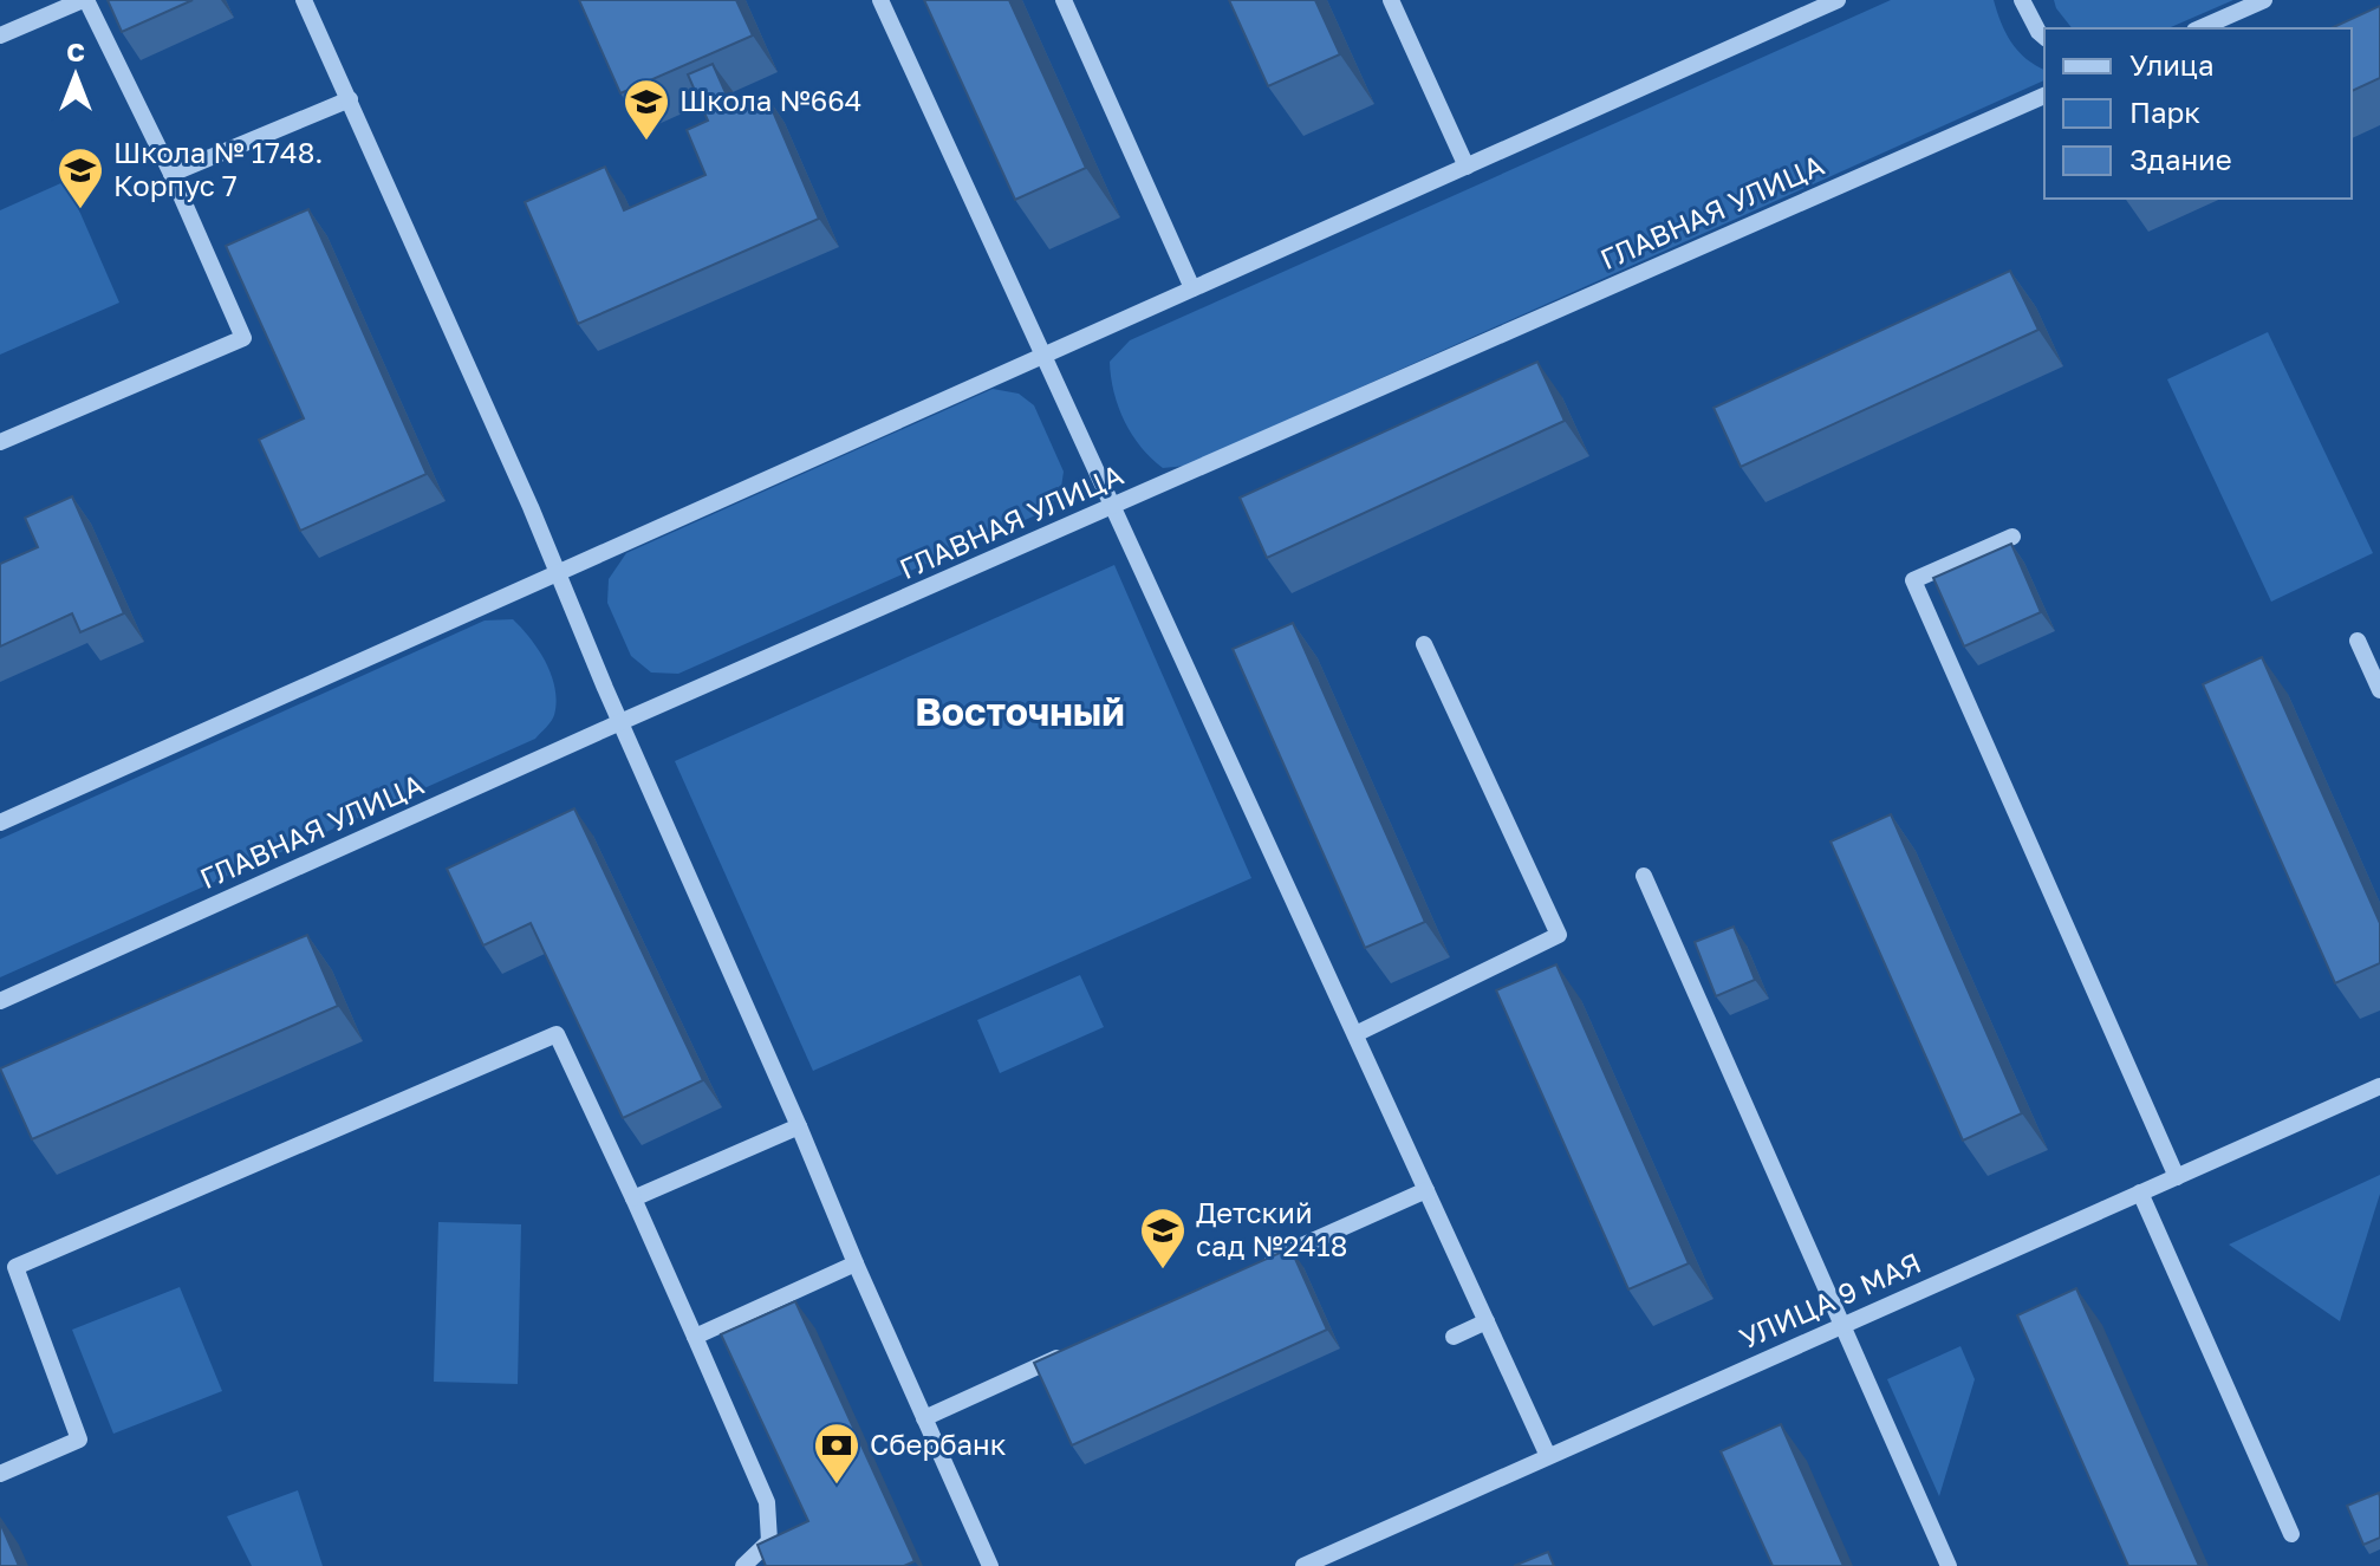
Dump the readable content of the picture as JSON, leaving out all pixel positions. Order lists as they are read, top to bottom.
{
  "streets": {
    "street": ["ГЛАВНАЯ УЛИЦА", "УЛИЦА 9 МАЯ"]
  },
  "districts": ["Восточный"],
  "places": {
    "school or university": ["Школа №664", "Школа № 1748. Корпус 7", "Детский сад №2418"],
    "bank": ["Сбербанк"]
  },
  "legend": ["Улица", "Парк", "Здание"],
  "north": "top"
}
